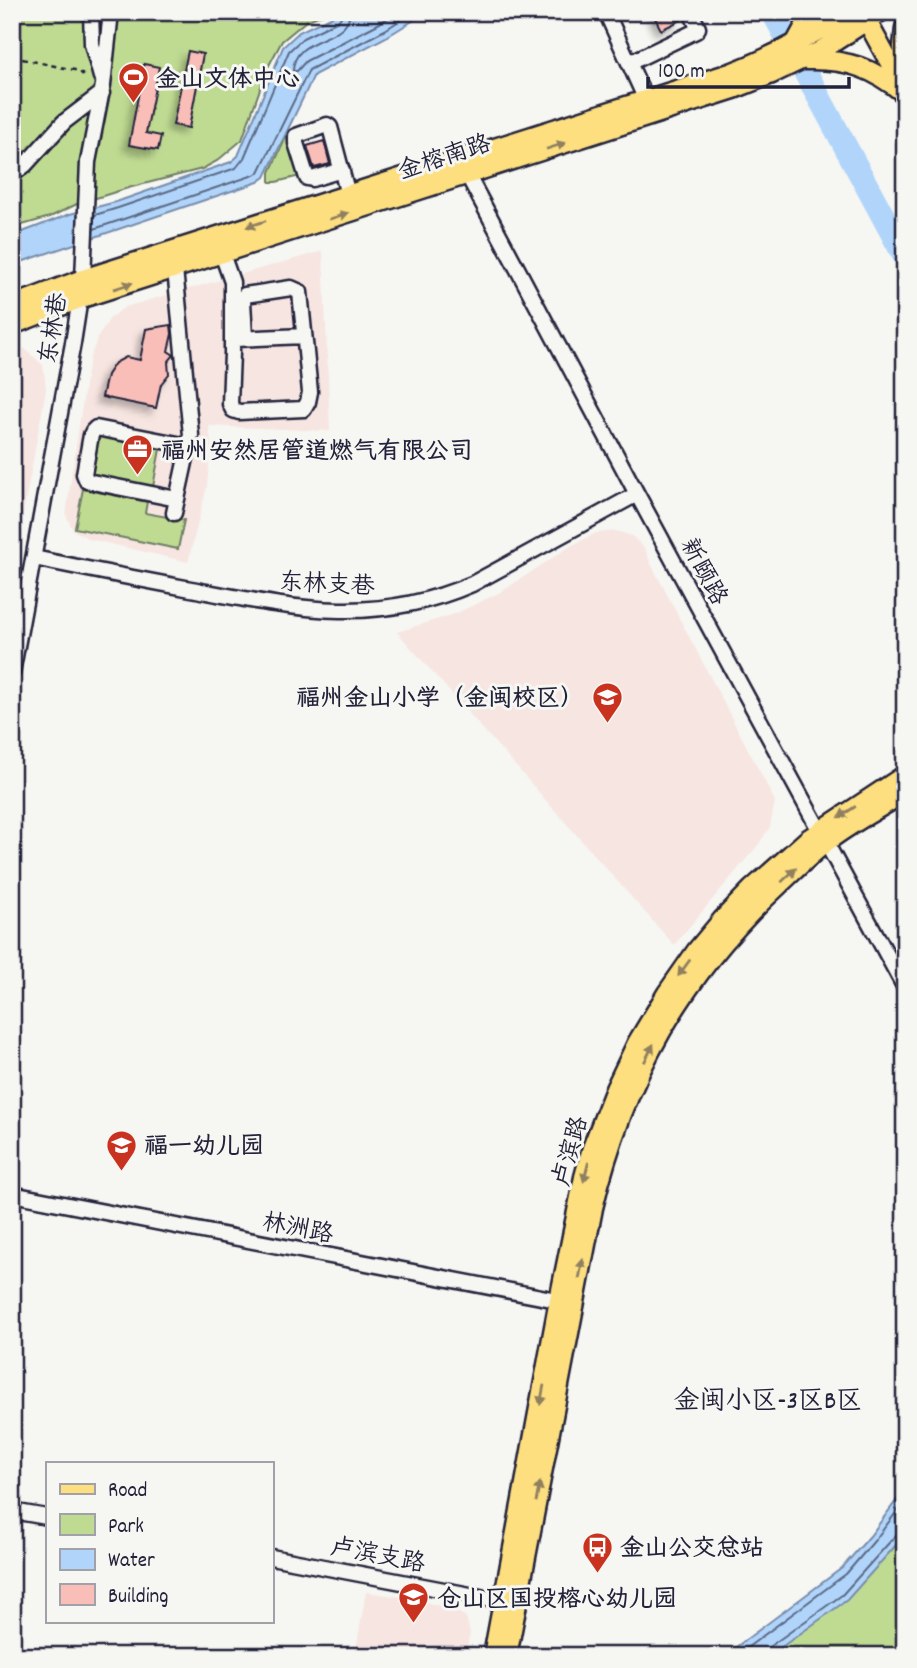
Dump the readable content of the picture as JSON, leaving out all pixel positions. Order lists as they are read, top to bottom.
{
  "streets": {
    "main road": ["金榕南路", "卢滨路"],
    "street": [
      "东林巷",
      "新颐路",
      "东林支巷",
      "林洲路",
      "卢滨支路"
    ]
  },
  "crossings": [
    ["金榕南路", "东林巷"],
    ["金榕南路", "新颐路"],
    ["东林巷", "东林支巷"],
    ["新颐路", "东林支巷"],
    ["新颐路", "卢滨路"],
    ["卢滨路", "林洲路"],
    ["卢滨路", "卢滨支路"]
  ],
  "districts": ["金闽小区-3区B区"],
  "places": {
    "sports": ["金山文体中心"],
    "office": ["福州安然居管道燃气有限公司"],
    "school or university": ["福州金山小学（金闽校区）", "福一幼儿园", "仓山区国投榕心幼儿园"],
    "bus stop": ["金山公交总站"]
  },
  "legend": [
    "Road",
    "Park",
    "Water",
    "Building"
  ],
  "scale_bar": "100 m"
}
